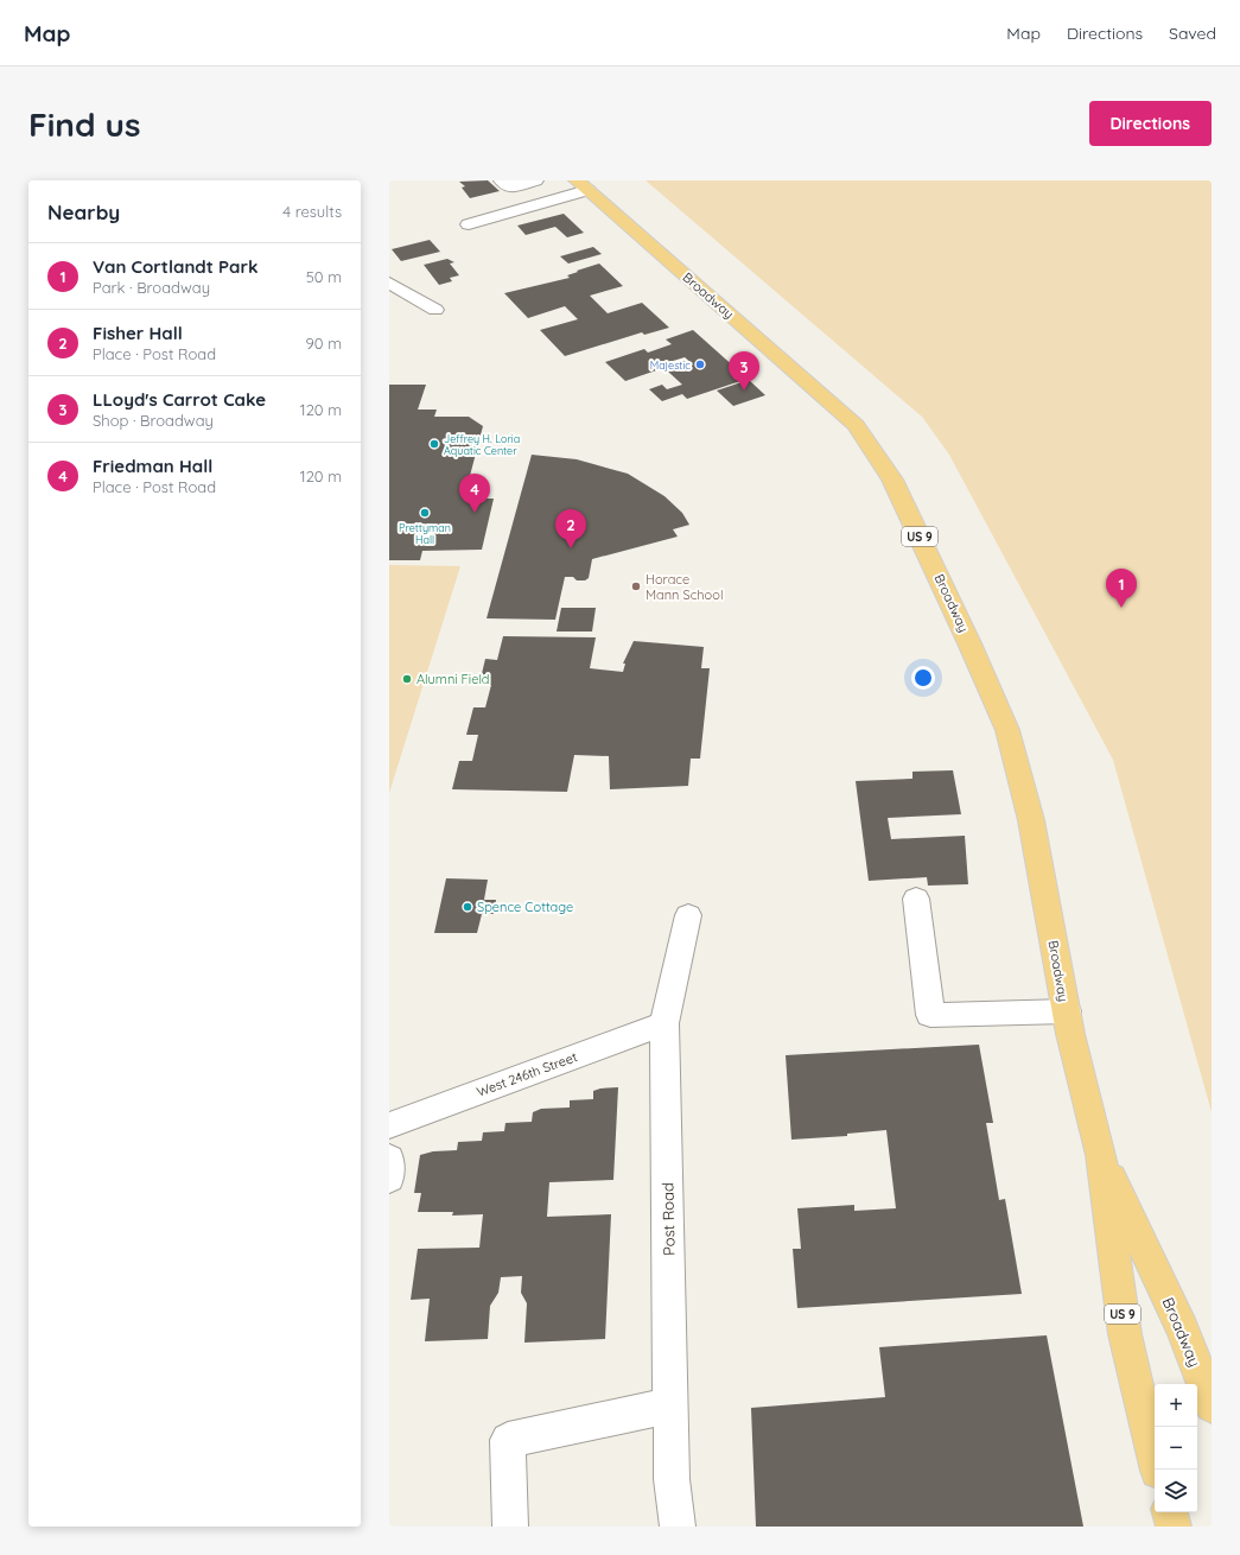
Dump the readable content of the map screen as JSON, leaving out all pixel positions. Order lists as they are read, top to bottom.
{
  "streets": {
    "main road": ["Broadway", "US 9"],
    "street": ["West 246th Street", "Post Road"]
  },
  "crossings": [
    ["West 246th Street", "Post Road"]
  ],
  "places": [
    "Majestic",
    "Jeffrey H. Loria Aquatic Center",
    "Prettyman Hall",
    "Horace Mann School",
    "Alumni Field",
    "Spence Cottage"
  ],
  "page": {
    "header": "Map",
    "nav": ["Map", "Directions", "Saved"],
    "buttons": "Directions",
    "title": "Find us",
    "heading": ["Nearby", "4 results"],
    "list": [
      {
        "mark": "1",
        "name": "Van Cortlandt Park",
        "note": "Park · Broadway",
        "value": "50 m"
      },
      {
        "mark": "2",
        "name": "Fisher Hall",
        "note": "Place · Post Road",
        "value": "90 m"
      },
      {
        "mark": "3",
        "name": "LLoyd's Carrot Cake",
        "note": "Shop · Broadway",
        "value": "120 m"
      },
      {
        "mark": "4",
        "name": "Friedman Hall",
        "note": "Place · Post Road",
        "value": "120 m"
      }
    ],
    "pins": [
      "3",
      "4",
      "2",
      "1"
    ],
    "map_buttons": ["+", "−"]
  }
}
